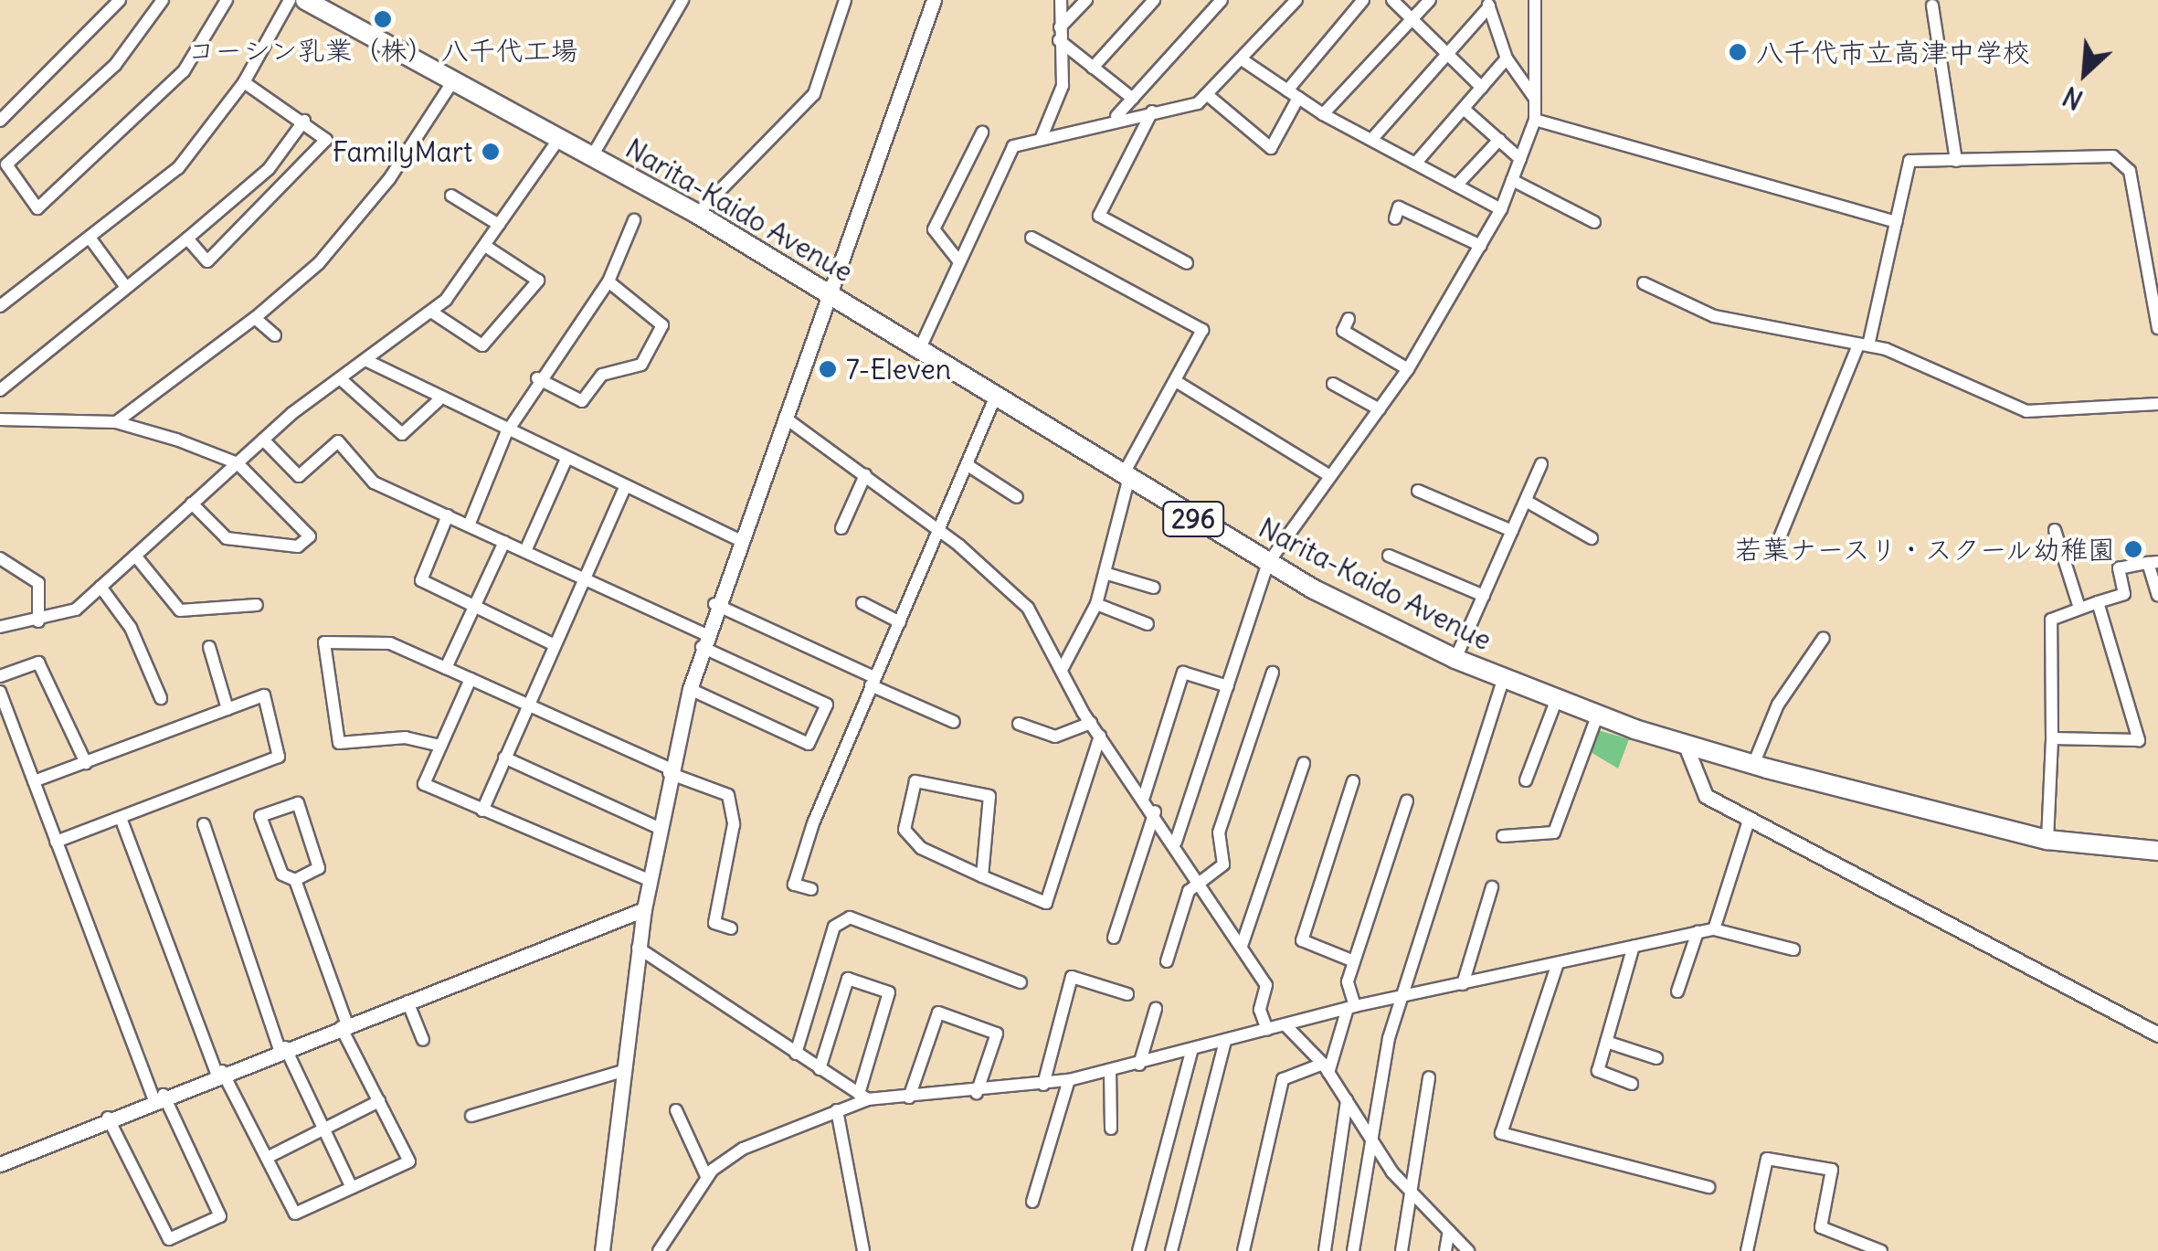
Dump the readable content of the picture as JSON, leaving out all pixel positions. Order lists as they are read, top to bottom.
{
  "streets": {
    "highway": ["Narita-Kaido Avenue", "296"]
  },
  "places": [
    "コーシン乳業（株） 八千代工場",
    "八千代市立高津中学校",
    "FamilyMart",
    "7-Eleven",
    "若葉ナースリ・スクール幼稚園"
  ],
  "north": "bottom left"
}
